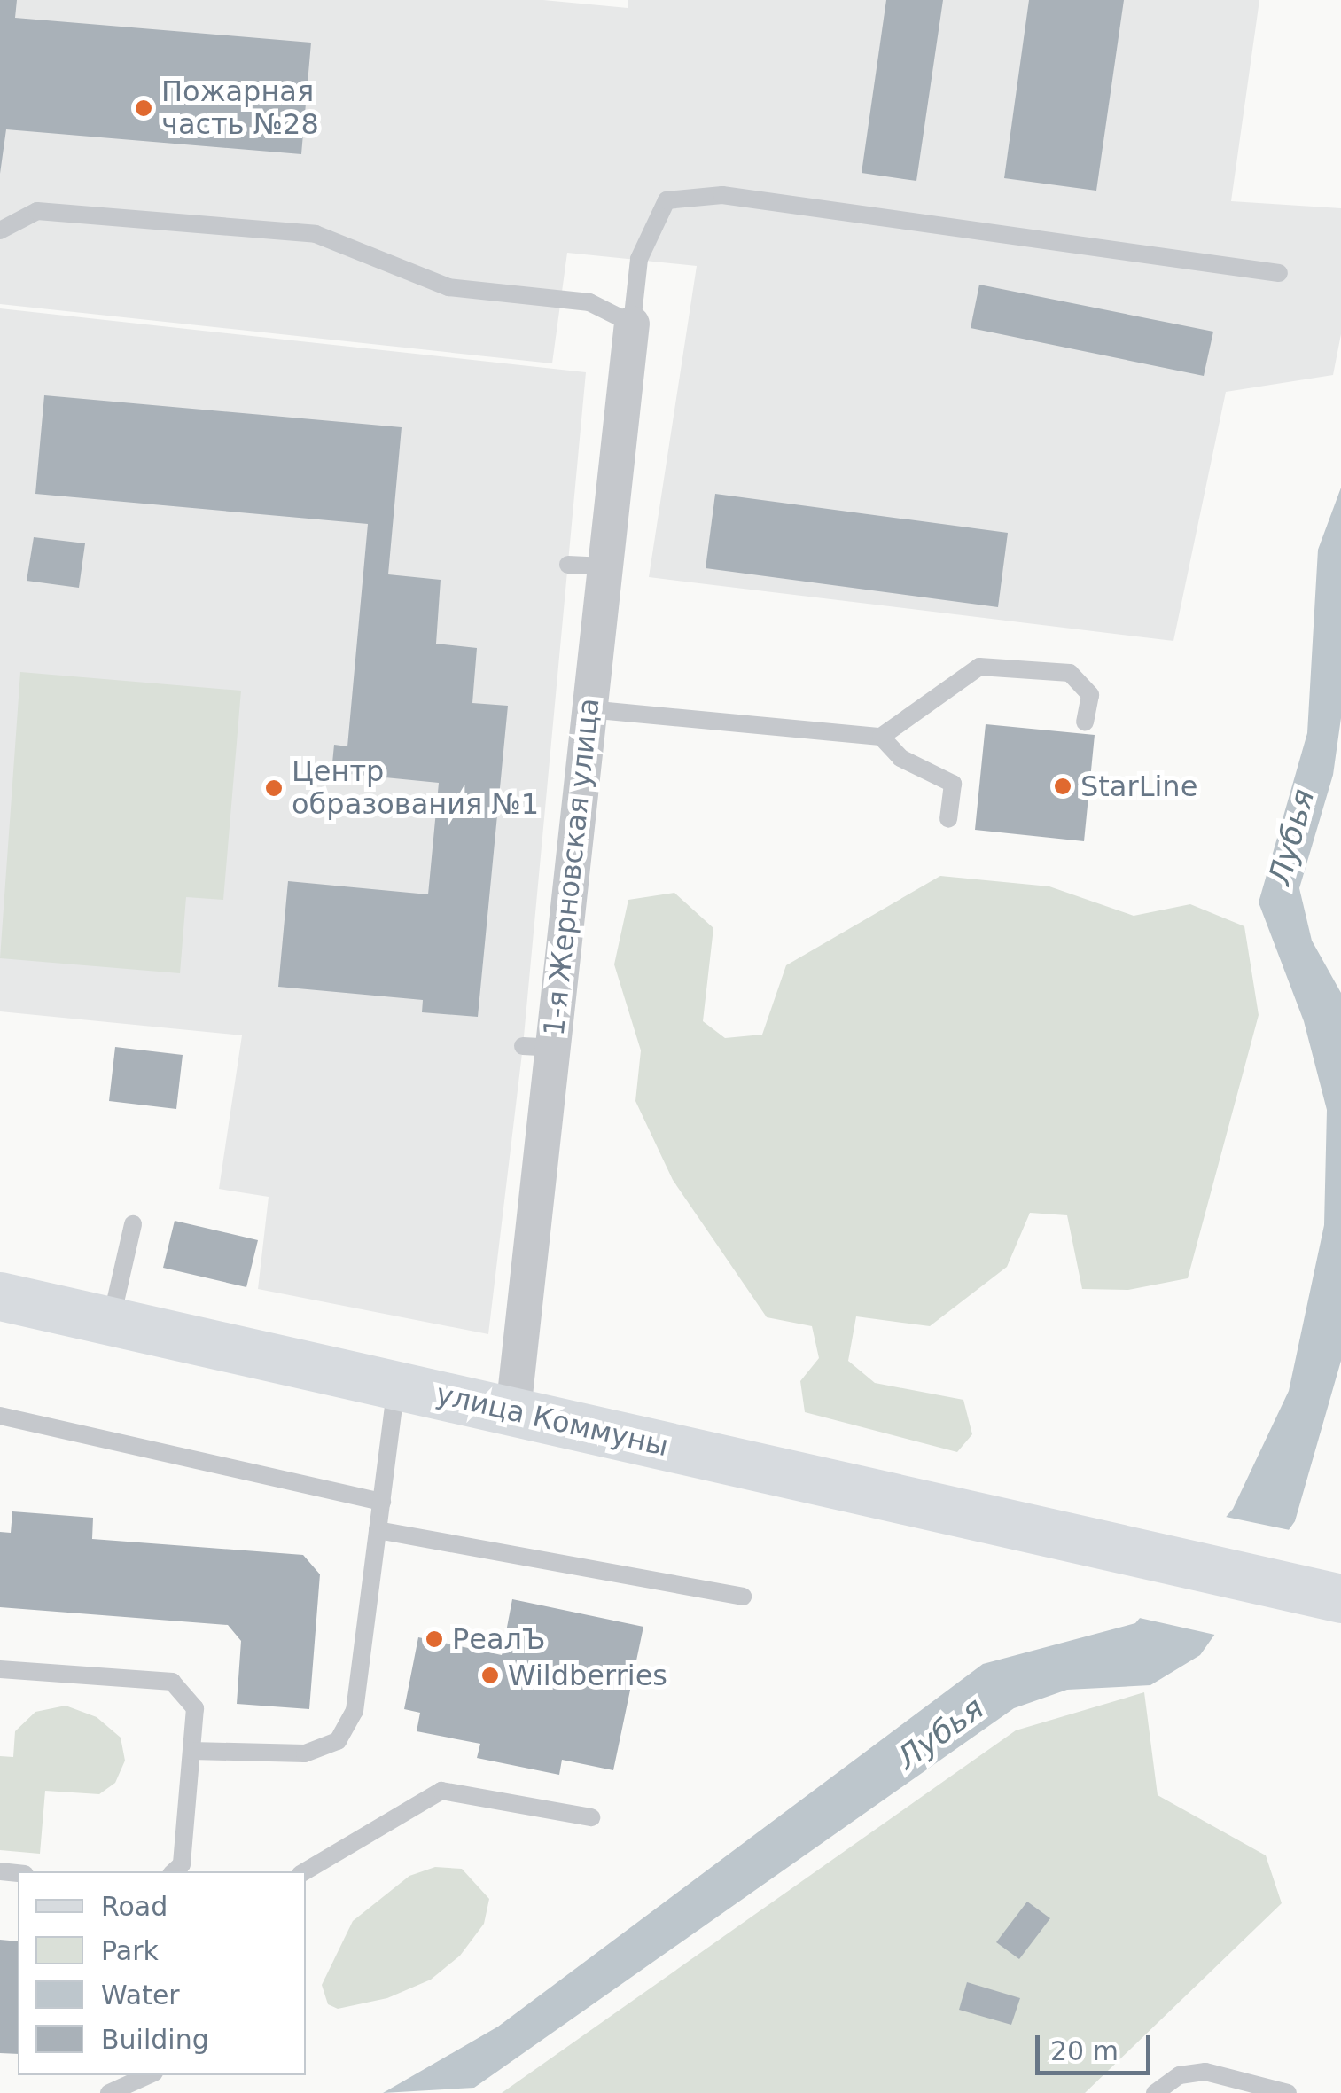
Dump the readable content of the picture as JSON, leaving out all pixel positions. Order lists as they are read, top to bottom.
{
  "streets": {
    "main road": ["улица Коммуны"],
    "street": ["1-я Жерновская улица"]
  },
  "crossings": [
    ["1-я Жерновская улица", "улица Коммуны"]
  ],
  "water": ["Лубья"],
  "places": [
    "Пожарная часть №28",
    "StarLine",
    "Центр образования №1",
    "РеалЪ",
    "Wildberries"
  ],
  "legend": [
    "Road",
    "Park",
    "Water",
    "Building"
  ],
  "scale_bar": "20 m"
}
